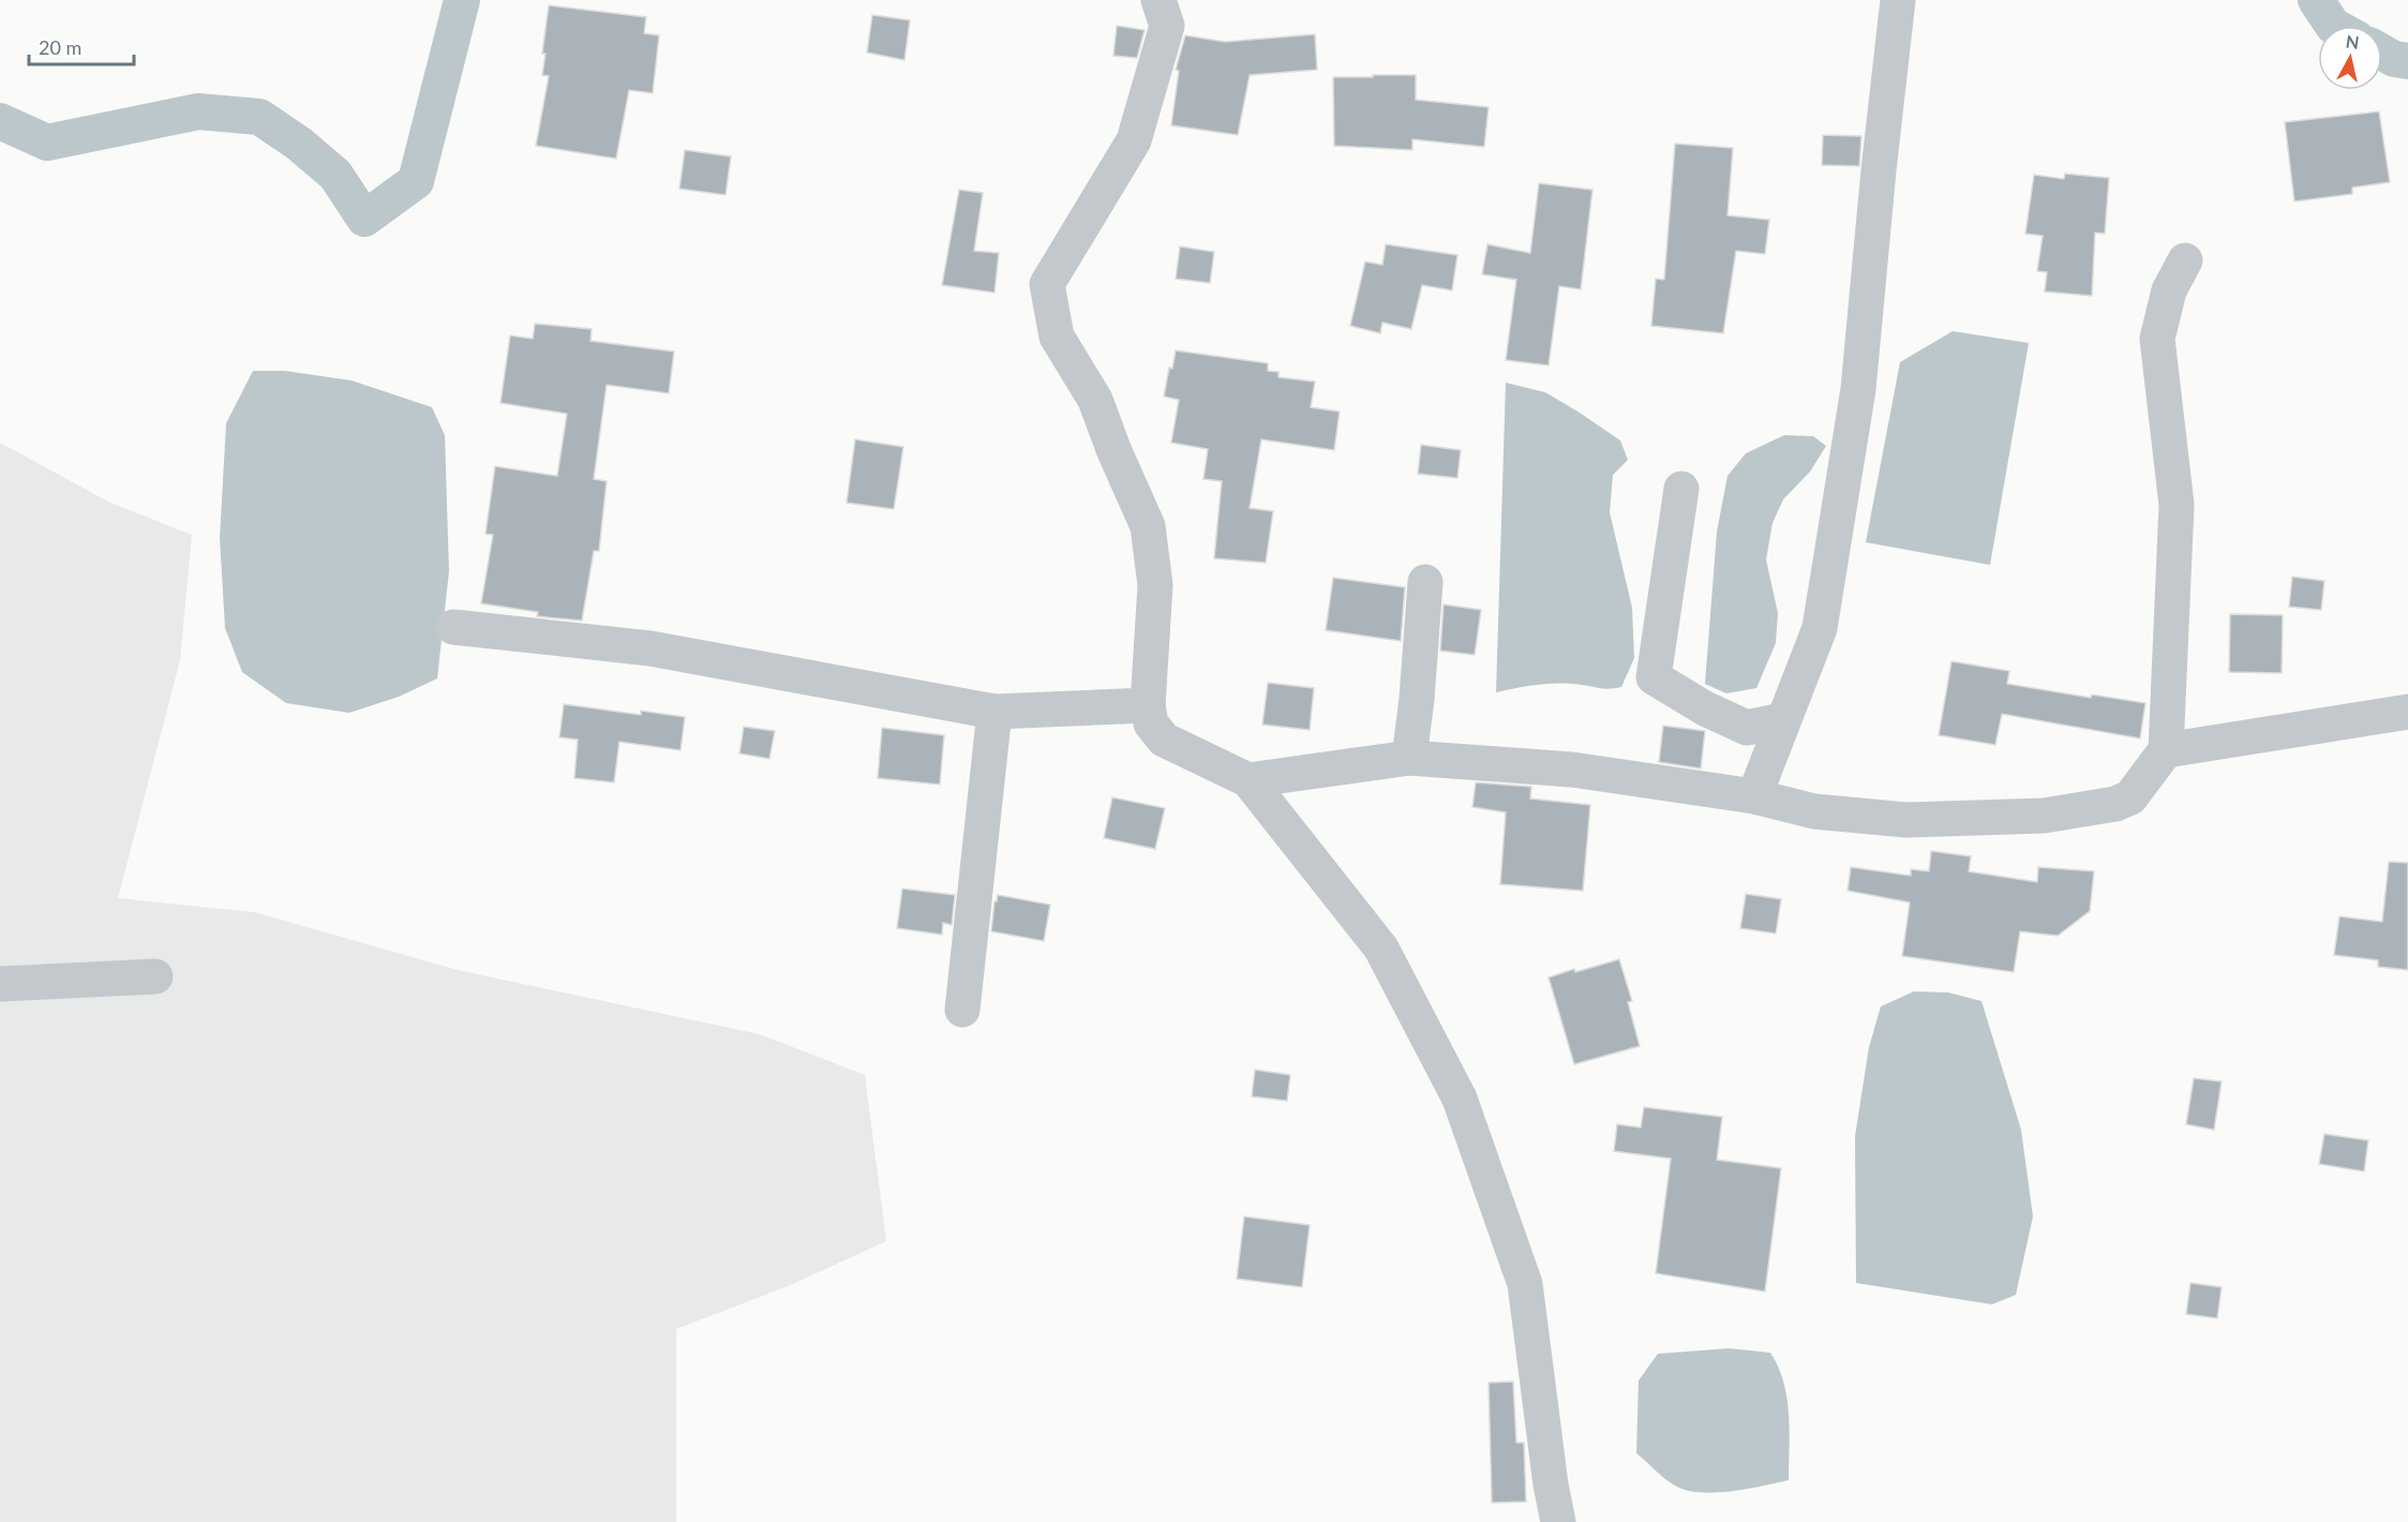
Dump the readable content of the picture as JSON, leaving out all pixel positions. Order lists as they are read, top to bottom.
{
  "scale_bar": "20 m",
  "north": "top"
}
